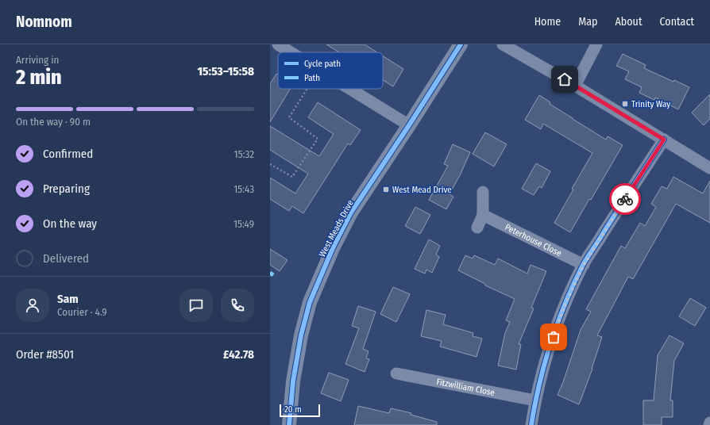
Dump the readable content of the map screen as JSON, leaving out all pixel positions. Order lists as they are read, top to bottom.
{
  "streets": {
    "street": ["West Meads Drive", "Peterhouse Close", "Fitzwilliam Close"]
  },
  "places": {
    "transit": ["Trinity Way", "West Mead Drive"]
  },
  "legend": ["Cycle path", "Path"],
  "scale_bar": "20 m",
  "page": {
    "header": "Nomnom",
    "nav": [
      "Home",
      "Map",
      "About",
      "Contact"
    ],
    "heading": ["2 min", "Arriving in", "15:53–15:58"],
    "panel": [
      "Sam",
      "Courier · 4.9",
      "Order #8501",
      "£42.78"
    ],
    "bar": "On the way · 90 m",
    "list": [
      ["Confirmed", "15:32"],
      ["Preparing", "15:43"],
      ["On the way", "15:49"],
      "Delivered"
    ],
    "scale": "20 m"
  }
}
